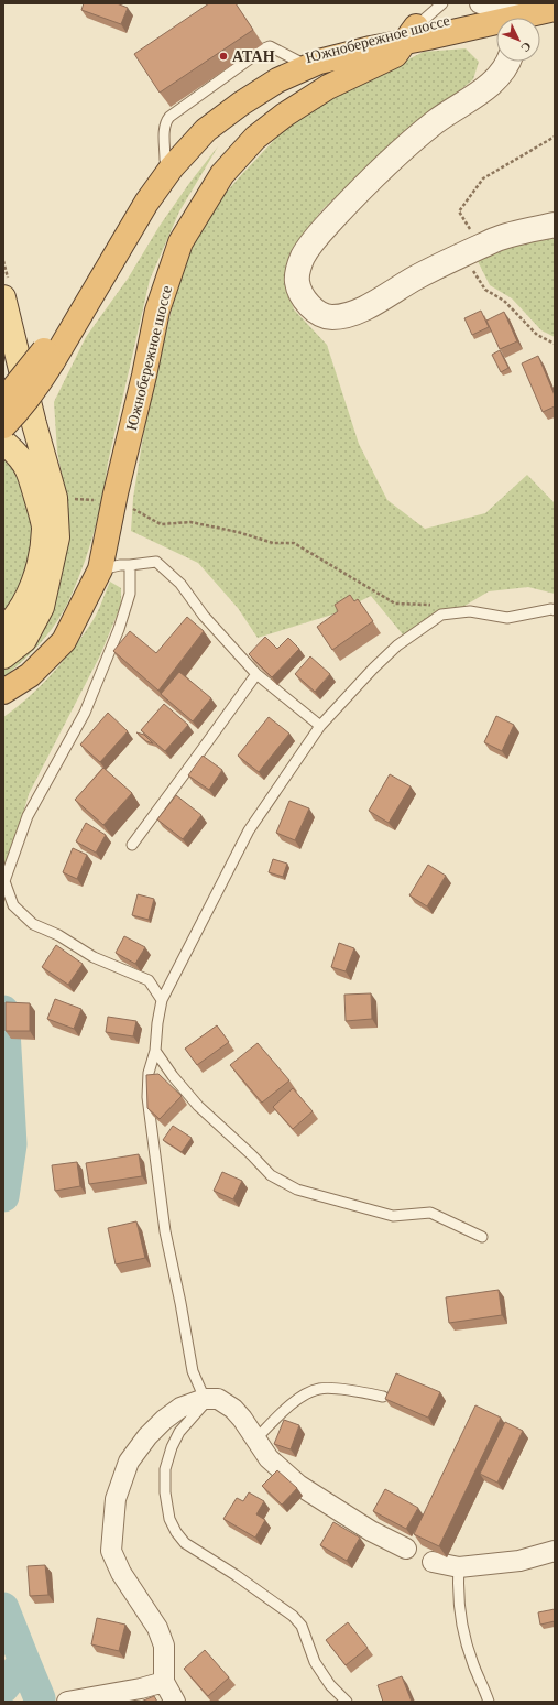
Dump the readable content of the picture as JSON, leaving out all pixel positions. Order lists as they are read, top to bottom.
{
  "streets": {
    "highway": ["Южнобережное шоссе"]
  },
  "places": ["АТАН"],
  "north": "bottom right"
}
